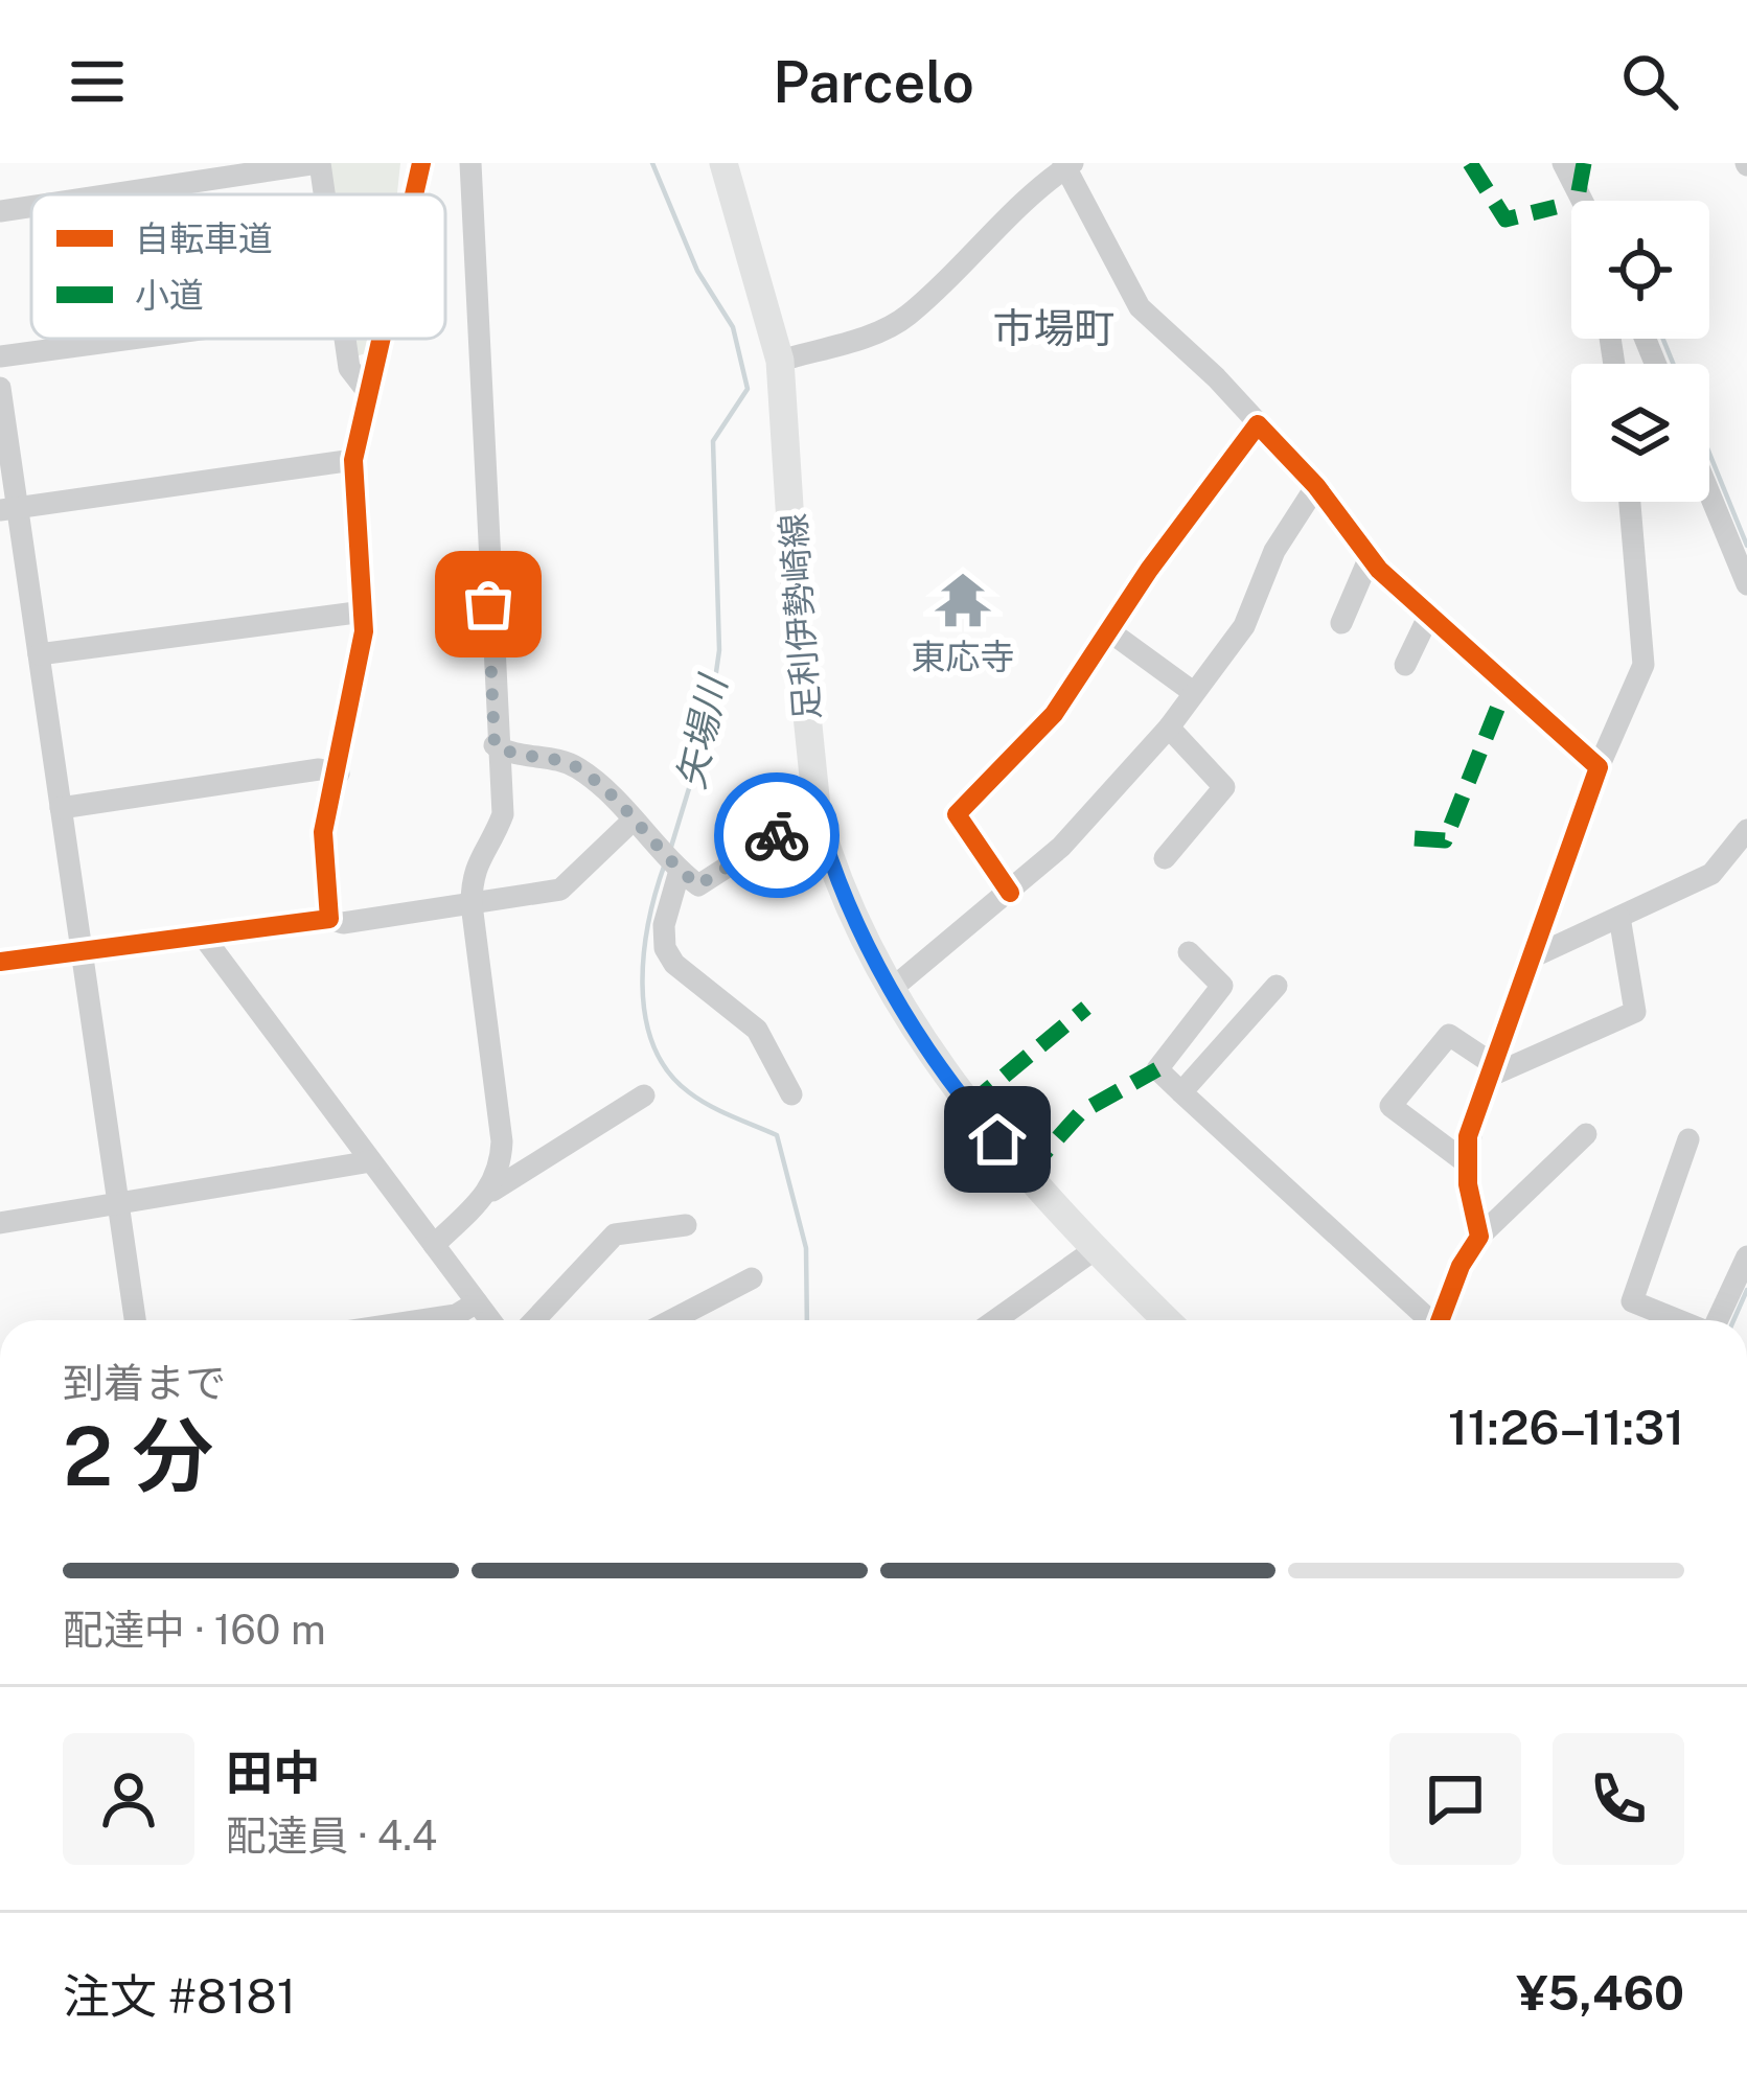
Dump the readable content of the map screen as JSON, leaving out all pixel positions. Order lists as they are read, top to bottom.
{
  "streets": {
    "main road": ["足利伊勢崎線"]
  },
  "districts": ["市場町"],
  "water": ["矢場川"],
  "places": {
    "temple": ["東応寺"]
  },
  "legend": ["自転車道", "小道"],
  "page": {
    "header": "Parcelo",
    "heading": ["2 分", "到着まで", "11:26–11:31"],
    "panel": [
      "田中",
      "配達員 · 4.4",
      "注文 #8181",
      "¥5,460"
    ],
    "bar": "配達中 · 160 m"
  }
}
